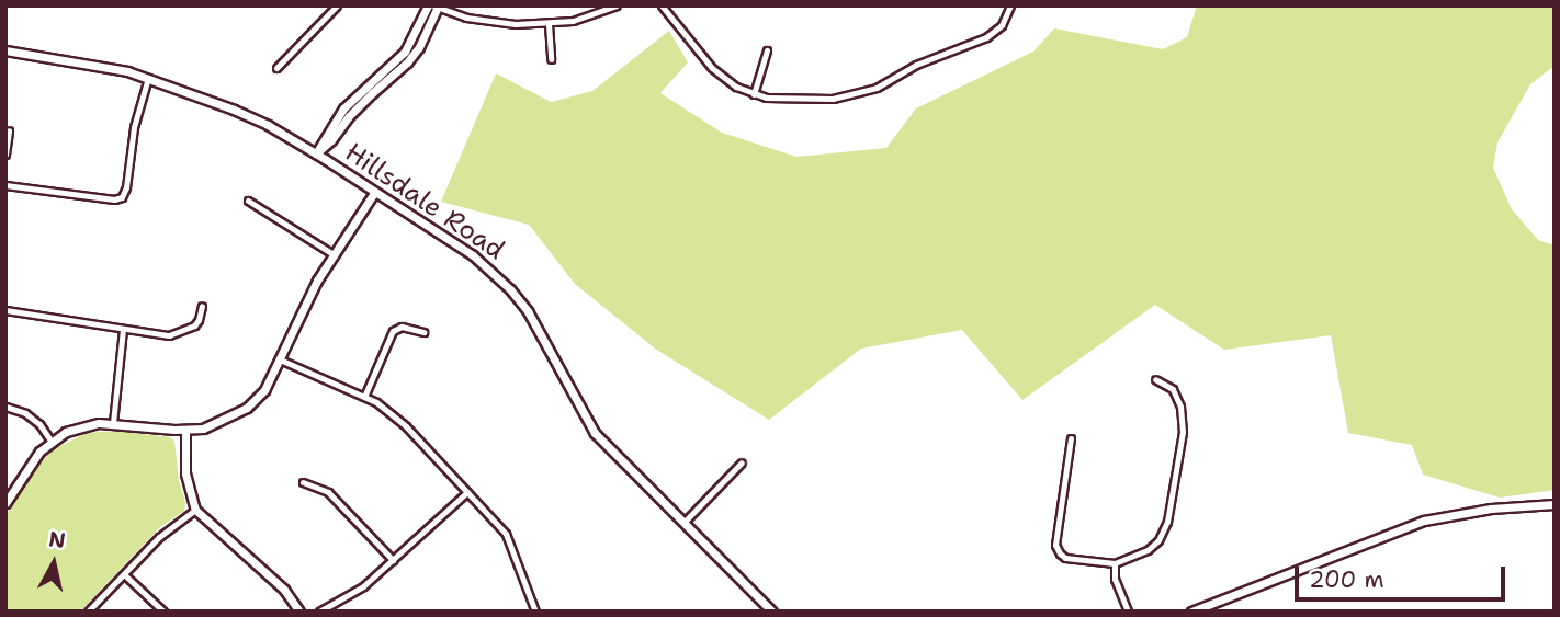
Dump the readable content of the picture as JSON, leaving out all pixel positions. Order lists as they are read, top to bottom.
{
  "streets": {
    "main road": ["Hillsdale Road"]
  },
  "scale_bar": "200 m",
  "north": "top"
}
